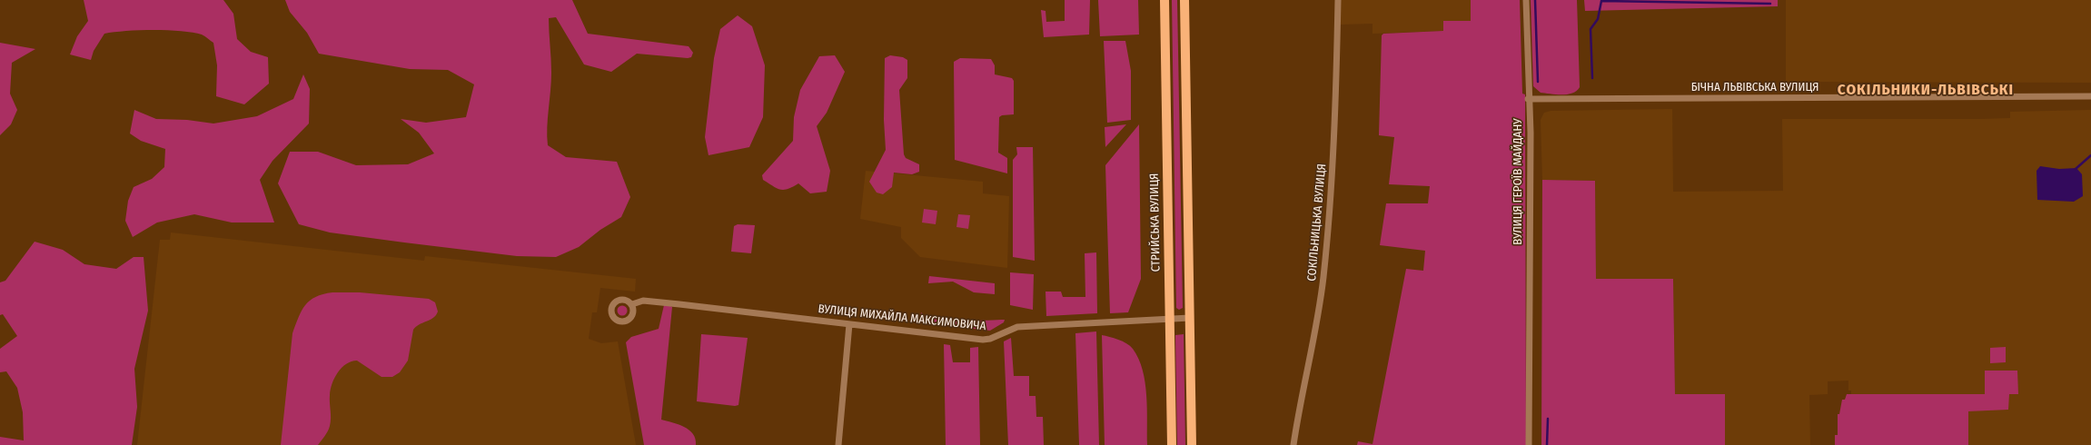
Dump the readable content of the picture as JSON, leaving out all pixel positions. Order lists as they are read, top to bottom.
{
  "streets": {
    "main road": ["СТРИЙСЬКА ВУЛИЦЯ"],
    "street": [
      "БІЧНА ЛЬВІВСЬКА ВУЛИЦЯ",
      "ВУЛИЦЯ ГЕРОЇВ МАЙДАНУ",
      "СОКІЛЬНИЦЬКА ВУЛИЦЯ",
      "ВУЛИЦЯ МИХАЙЛА МАКСИМОВИЧА"
    ]
  },
  "crossings": [
    ["БІЧНА ЛЬВІВСЬКА ВУЛИЦЯ", "ВУЛИЦЯ ГЕРОЇВ МАЙДАНУ"],
    ["СТРИЙСЬКА ВУЛИЦЯ", "ВУЛИЦЯ МИХАЙЛА МАКСИМОВИЧА"]
  ],
  "districts": ["СОКІЛЬНИКИ-ЛЬВІВСЬКІ"]
}
